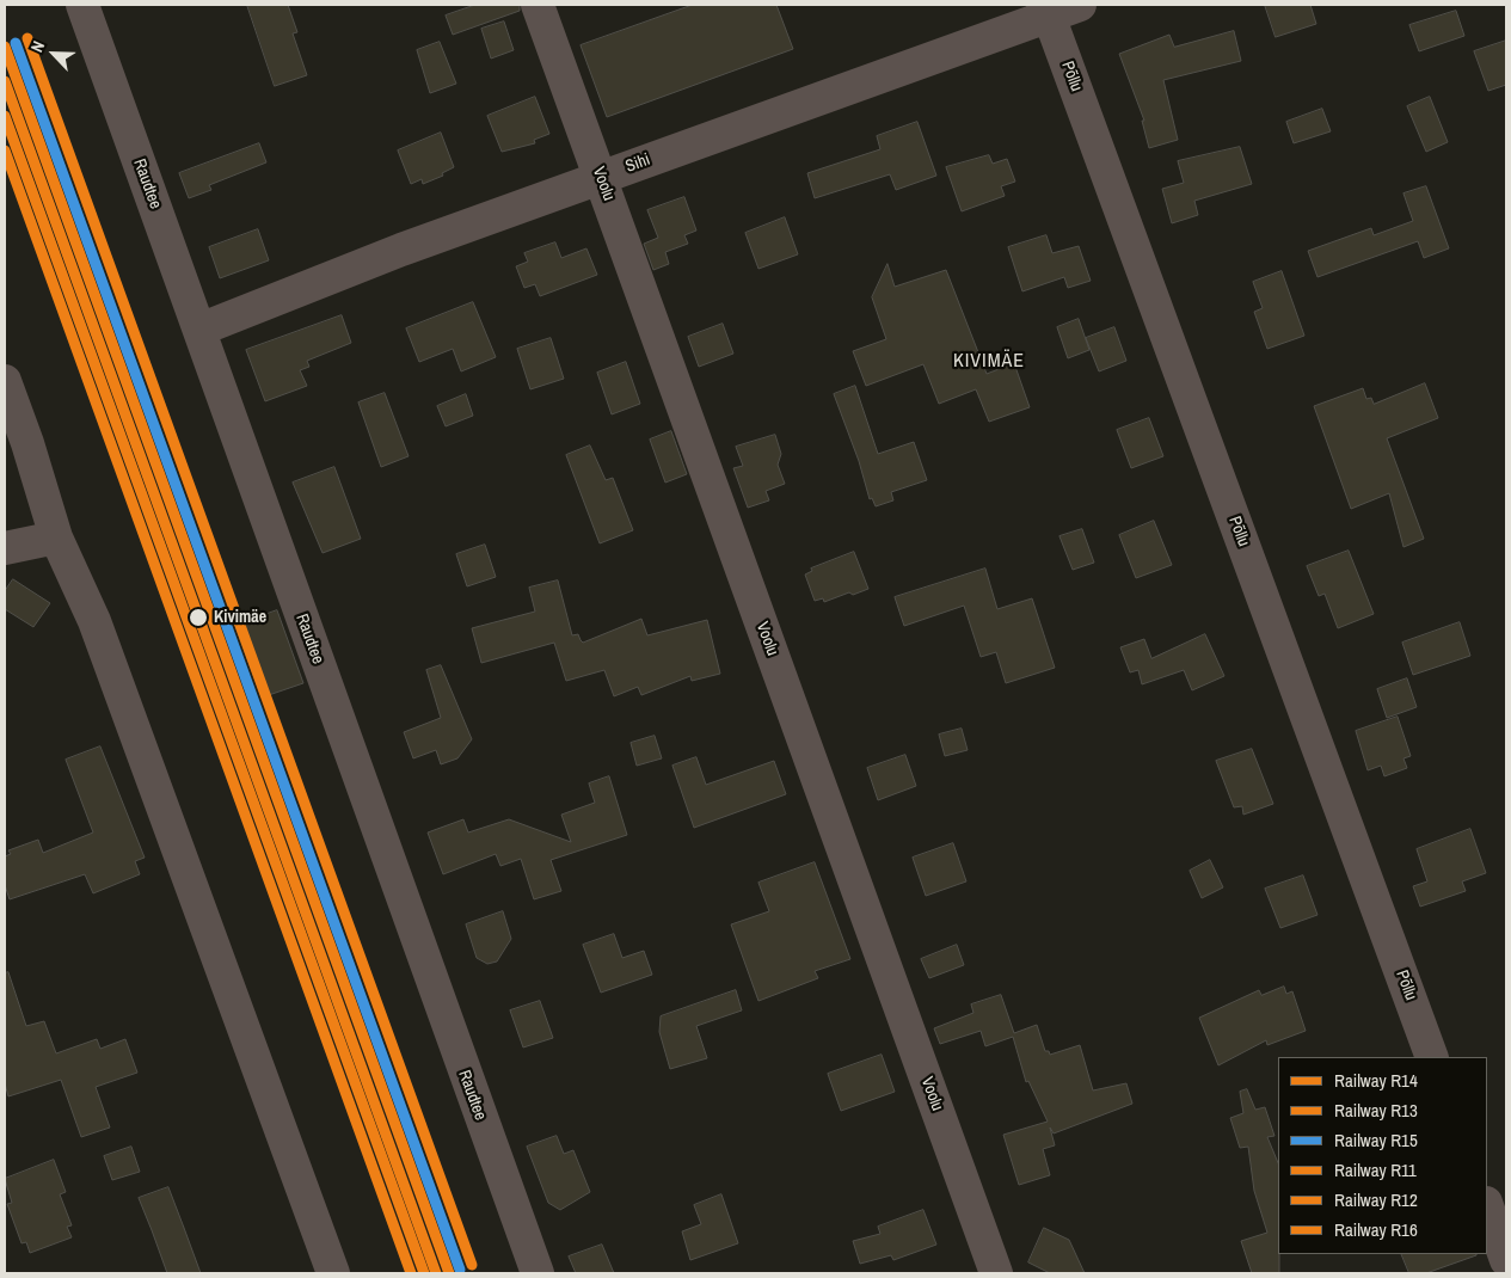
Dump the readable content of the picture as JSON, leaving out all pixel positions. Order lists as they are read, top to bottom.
{
  "streets": {
    "street": [
      "Põllu",
      "Sihi",
      "Raudtee",
      "Voolu"
    ]
  },
  "crossings": [
    ["Põllu", "Sihi"],
    ["Sihi", "Raudtee"],
    ["Sihi", "Voolu"]
  ],
  "districts": ["KIVIMÄE"],
  "places": ["Kivimäe"],
  "lines": [
    "rail line R12",
    "rail line R15",
    "rail line R14",
    "rail line R13",
    "rail line R11",
    "rail line R16"
  ],
  "legend": [
    "Railway R14",
    "Railway R13",
    "Railway R15",
    "Railway R11",
    "Railway R12",
    "Railway R16"
  ],
  "north": "top left"
}
